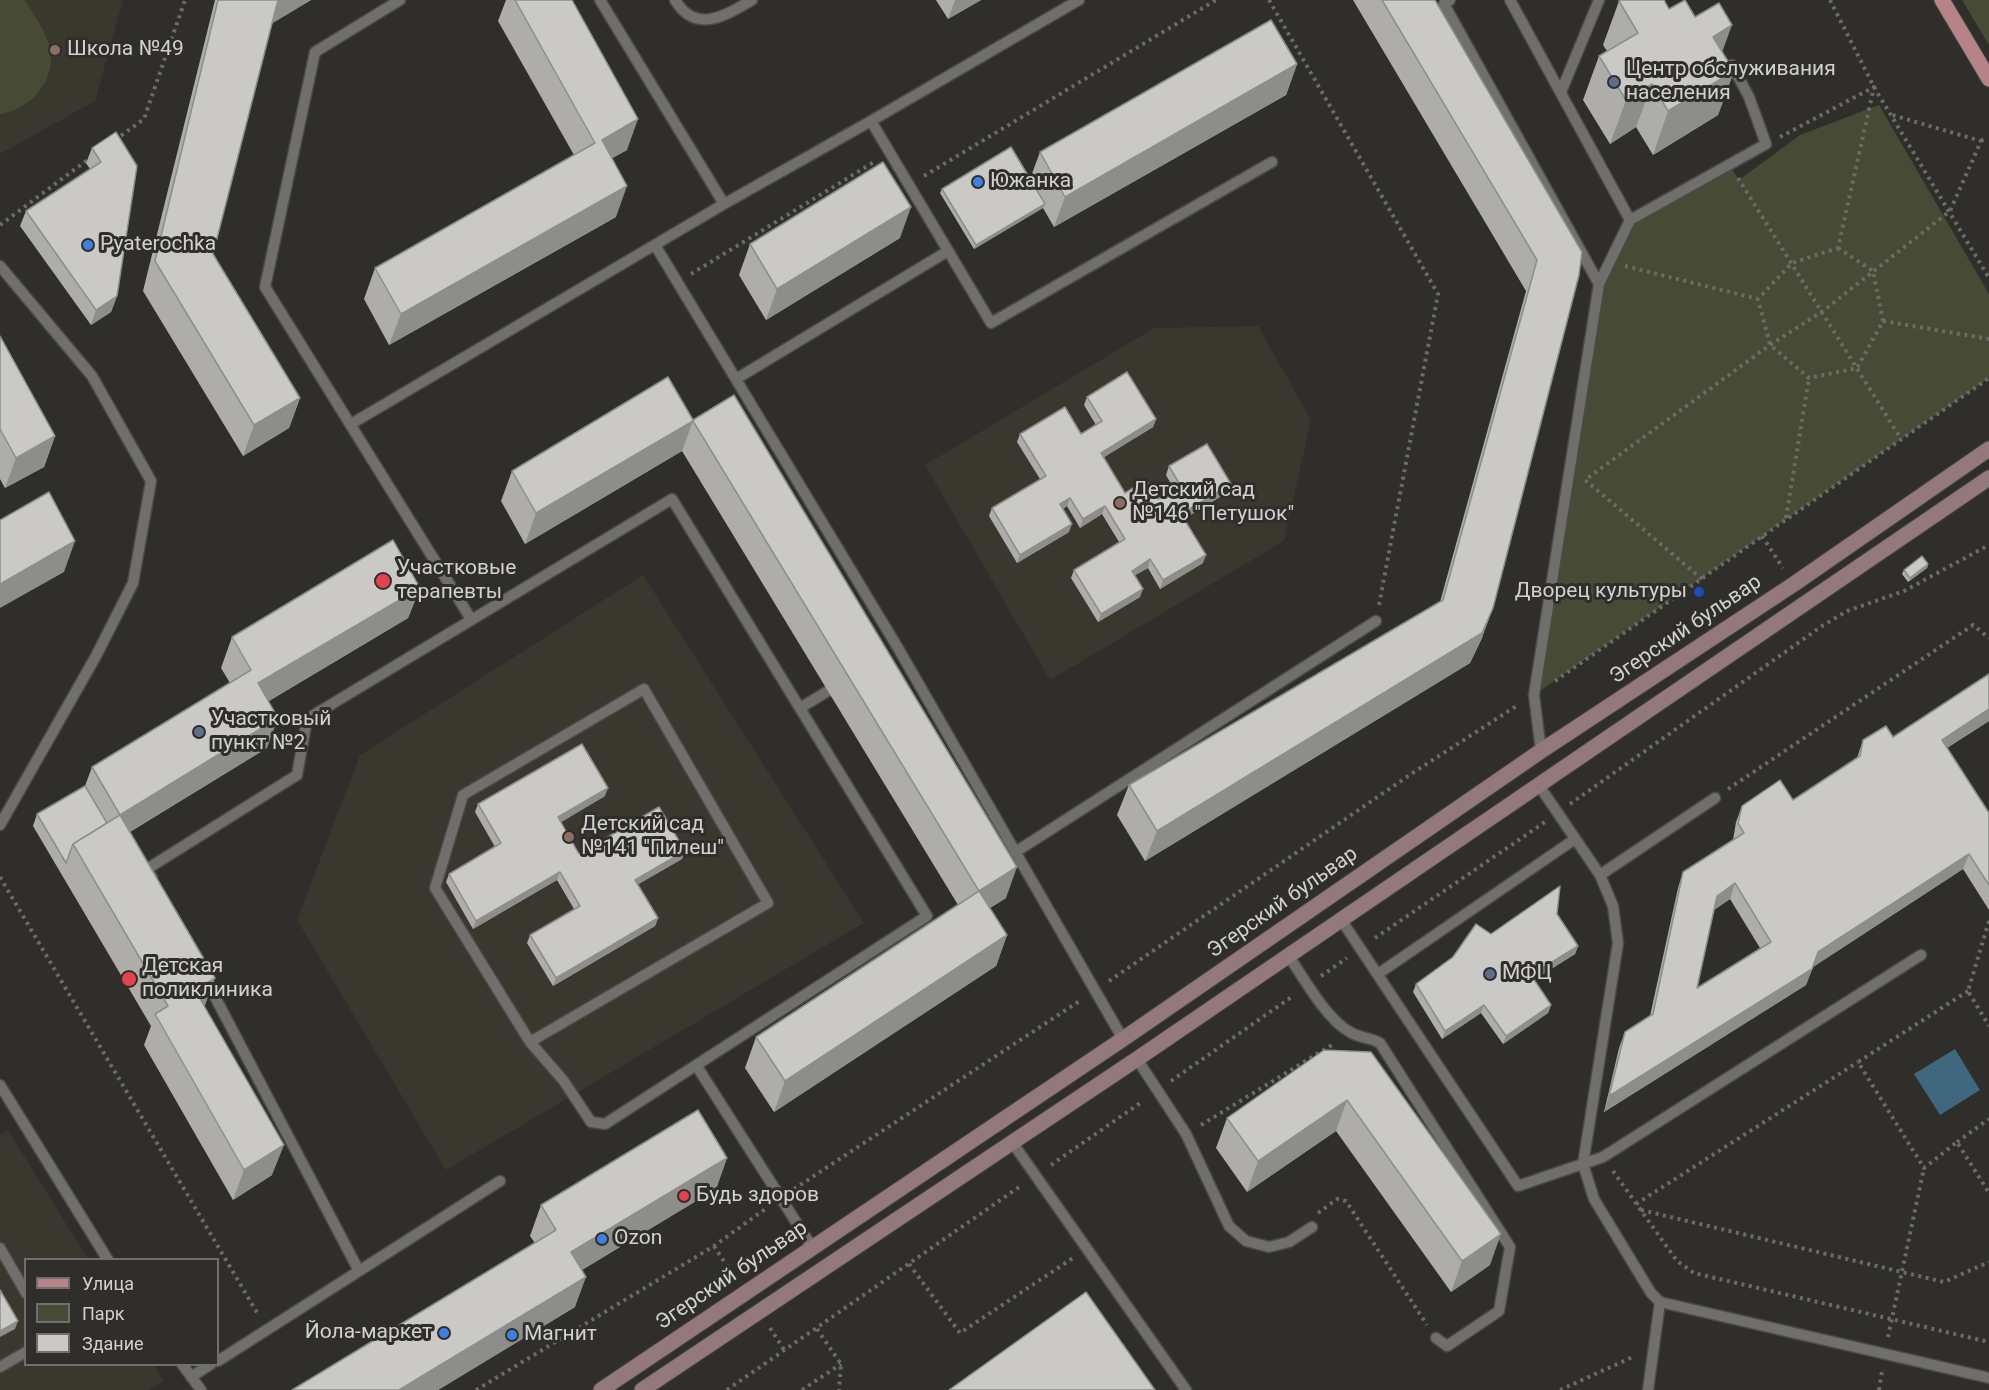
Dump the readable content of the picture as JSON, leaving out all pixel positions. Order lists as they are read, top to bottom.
{
  "streets": {
    "main road": ["Эгерский бульвар"]
  },
  "places": [
    "Школа №49",
    "Центр обслуживания населения",
    "Южанка",
    "Pyaterochka",
    "Детский сад №146 \"Петушок\"",
    "Участковые терапевты",
    "Дворец культуры",
    "Участковый пункт №2",
    "Детский сад №141 \"Пилеш\"",
    "МФЦ",
    "Детская поликлиника",
    "Будь здоров",
    "Ozon",
    "Йола-маркет",
    "Магнит"
  ],
  "legend": ["Улица", "Парк", "Здание"]
}
